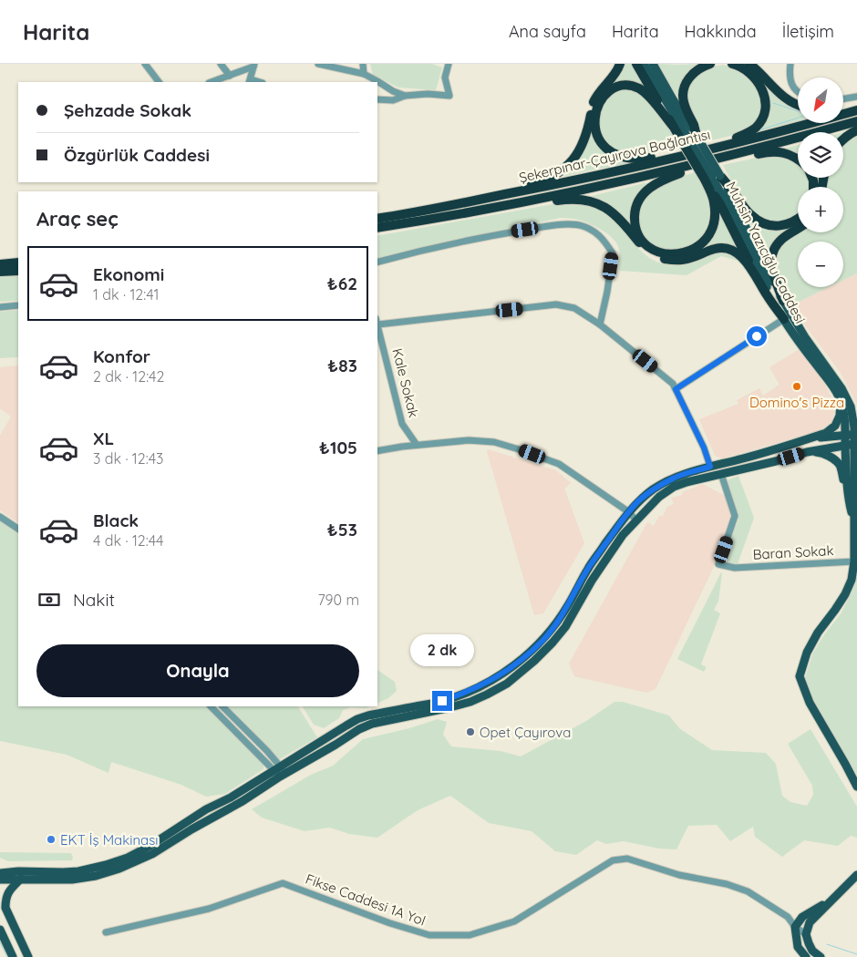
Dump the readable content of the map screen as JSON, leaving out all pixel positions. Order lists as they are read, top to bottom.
{
  "streets": {
    "highway": ["Şekerpınar-Çayırova Bağlantısı"],
    "main road": ["Muhsin Yazıcığlu Caddesi"],
    "street": ["Kale Sokak", "Baran Sokak", "Fikse Caddesi 1A Yol"]
  },
  "places": ["Domino's Pizza", "Opet Çayırova", "EKT İş Makinası"],
  "north": "bottom left",
  "page": {
    "header": "Harita",
    "nav": [
      "Ana sayfa",
      "Harita",
      "Hakkında",
      "İletişim"
    ],
    "map_buttons": ["+", "−"],
    "banner": ["Şehzade Sokak", "Özgürlük Caddesi"],
    "heading": "Araç seç",
    "list": [
      {
        "name": "Ekonomi",
        "note": "1 dk · 12:41",
        "value": "₺62"
      },
      {
        "name": "Konfor",
        "note": "2 dk · 12:42",
        "value": "₺83"
      },
      {
        "name": "XL",
        "note": "3 dk · 12:43",
        "value": "₺105"
      },
      {
        "name": "Black",
        "note": "4 dk · 12:44",
        "value": "₺53"
      }
    ],
    "pay": ["Nakit", "790 m"],
    "bubble": "2 dk",
    "buttons": "Onayla"
  }
}
